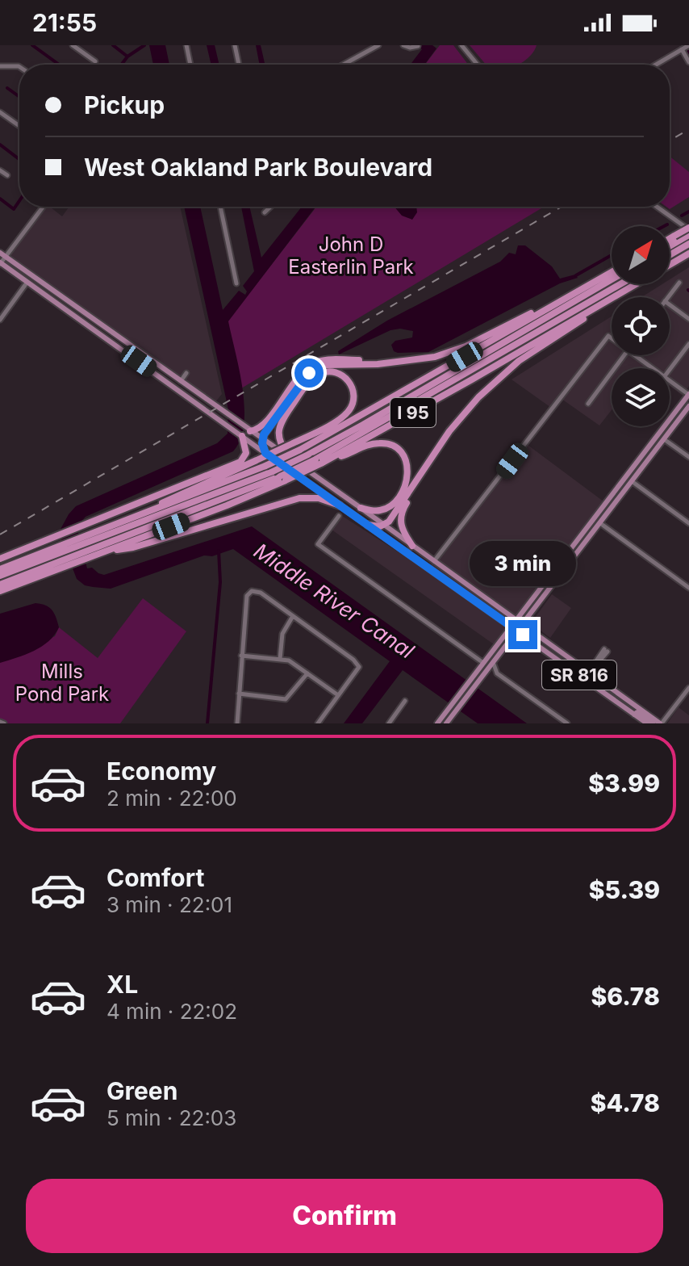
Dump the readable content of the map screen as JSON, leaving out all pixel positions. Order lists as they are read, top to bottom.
{
  "streets": {
    "highway": ["I 95"],
    "main road": ["SR 816"]
  },
  "water": ["Middle River Canal"],
  "parks": ["John D Easterlin Park", "Mills Pond Park"],
  "north": "top right",
  "page": {
    "status": "21:55",
    "banner": ["Pickup", "West Oakland Park Boulevard"],
    "bubble": "3 min",
    "list": [
      {
        "name": "Economy",
        "note": "2 min · 22:00",
        "value": "$3.99"
      },
      {
        "name": "Comfort",
        "note": "3 min · 22:01",
        "value": "$5.39"
      },
      {
        "name": "XL",
        "note": "4 min · 22:02",
        "value": "$6.78"
      },
      {
        "name": "Green",
        "note": "5 min · 22:03",
        "value": "$4.78"
      }
    ],
    "buttons": "Confirm"
  }
}
